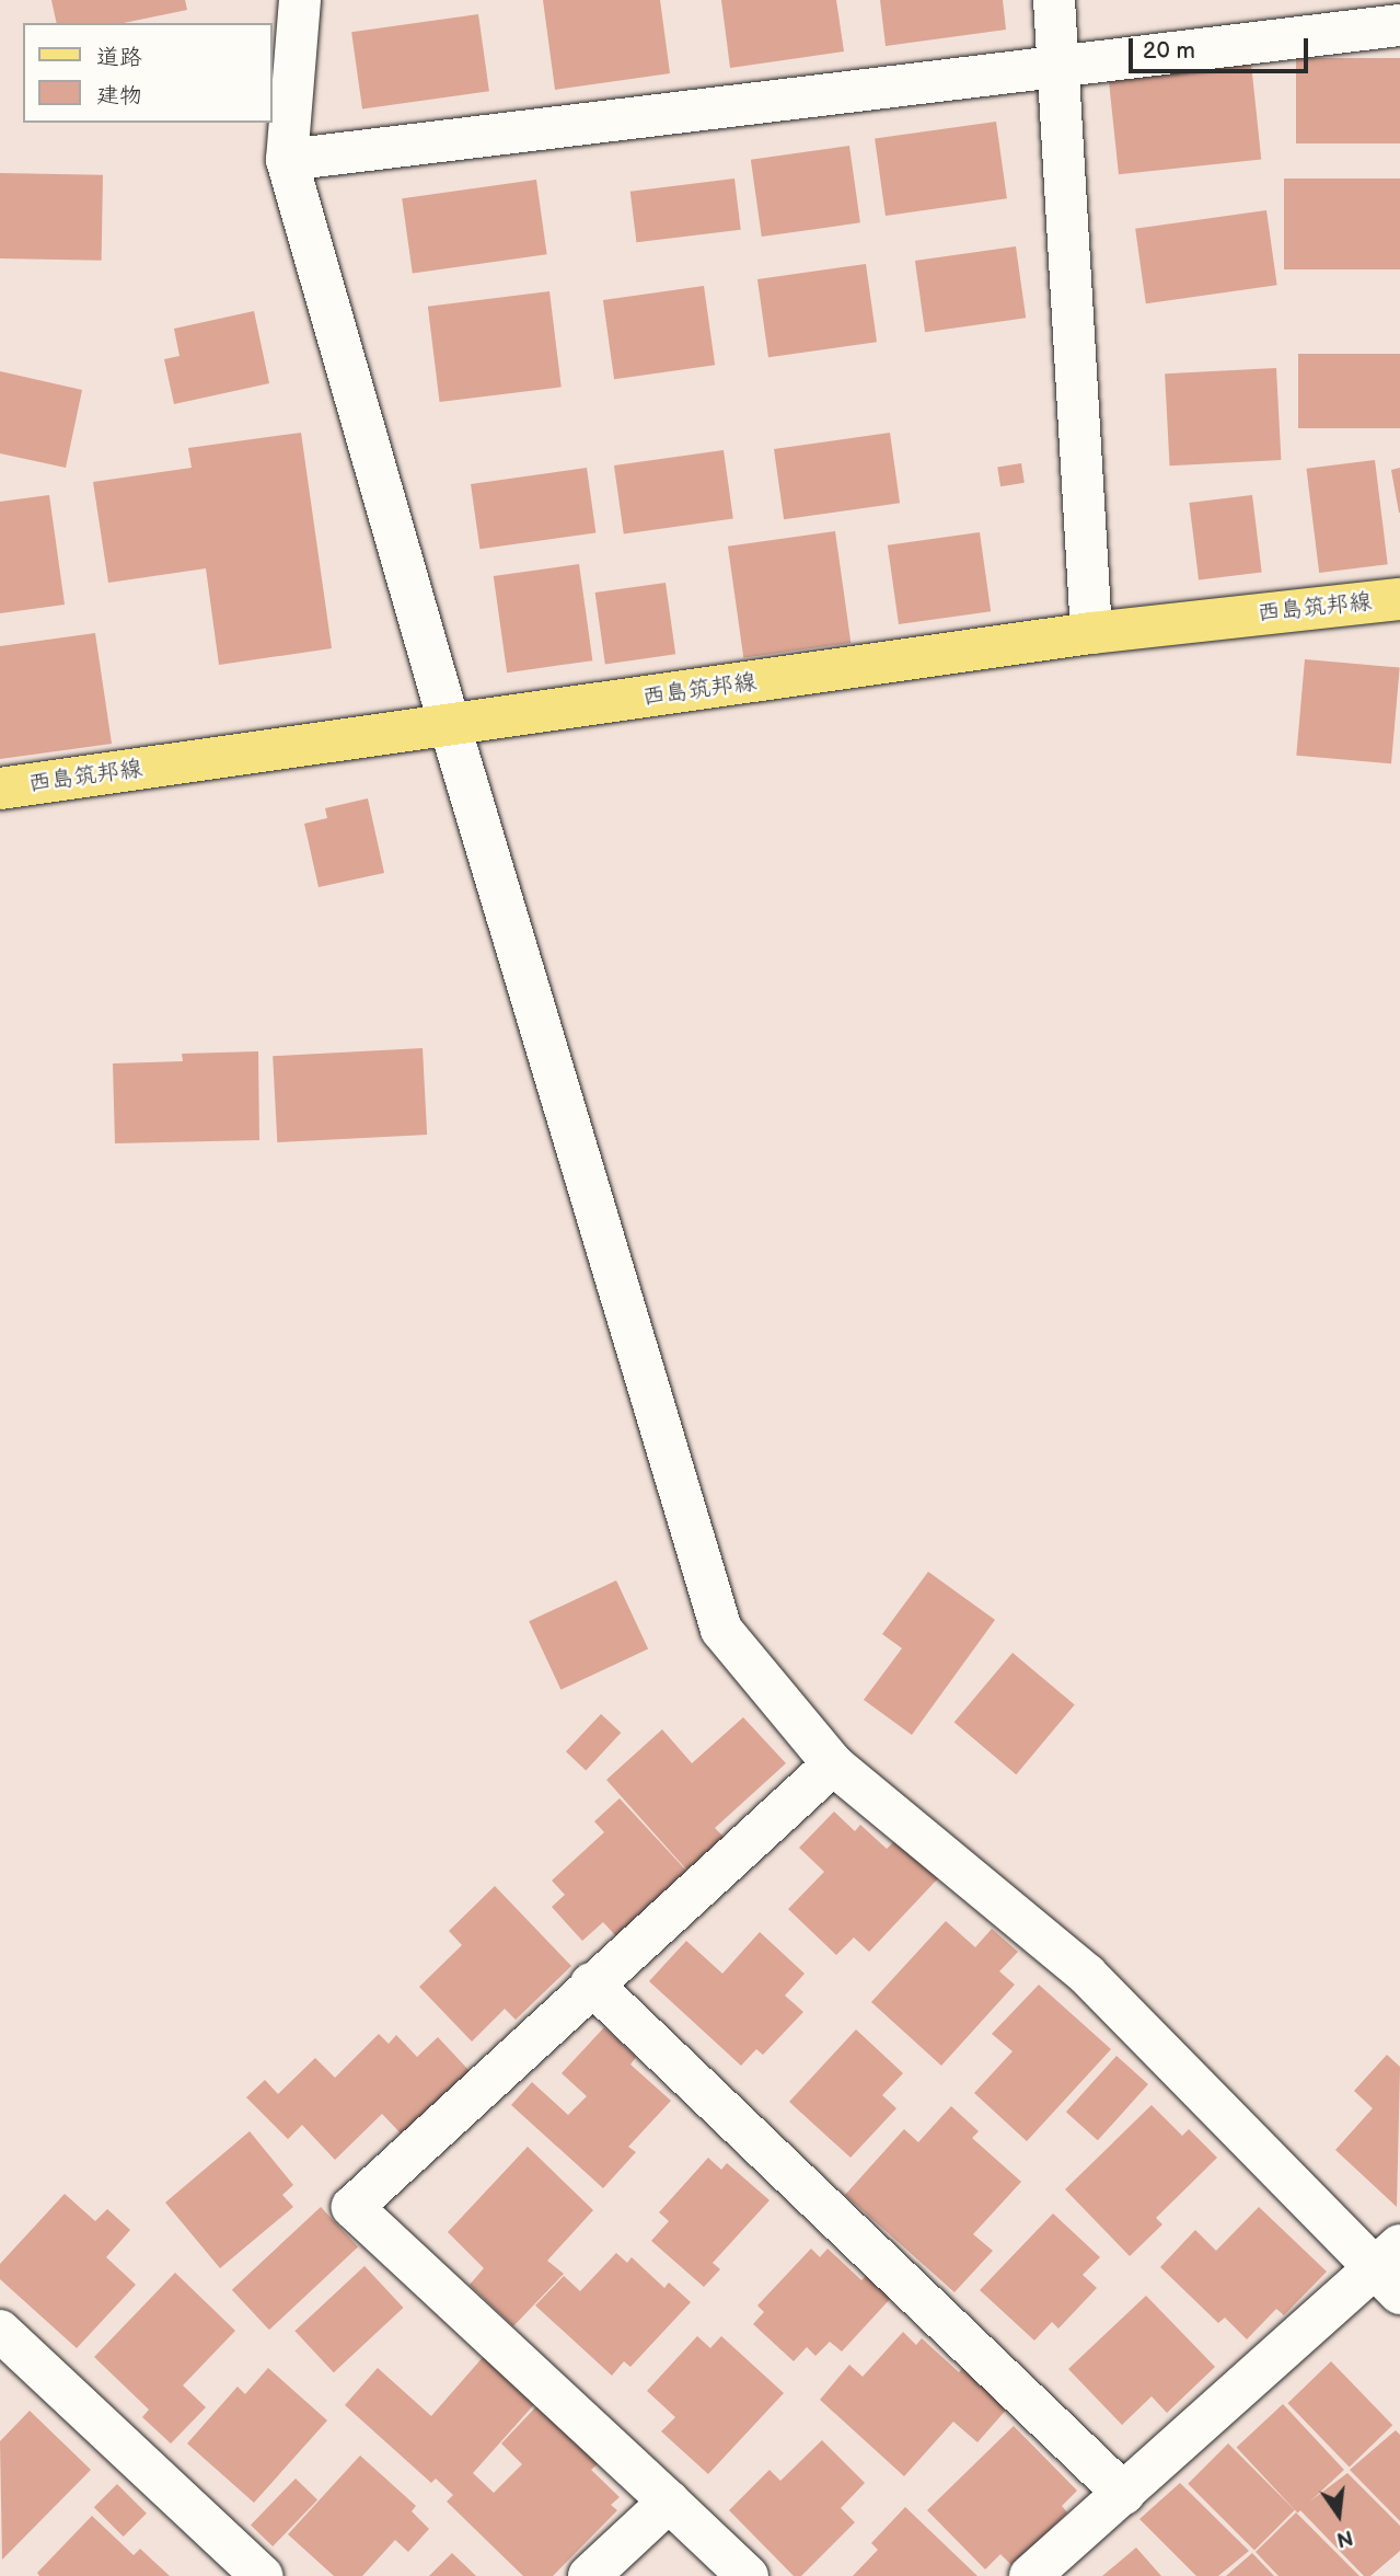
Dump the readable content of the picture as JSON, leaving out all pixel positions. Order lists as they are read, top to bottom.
{
  "streets": {
    "main road": ["西島筑邦線"]
  },
  "legend": ["道路", "建物"],
  "scale_bar": "20 m",
  "north": "bottom"
}
